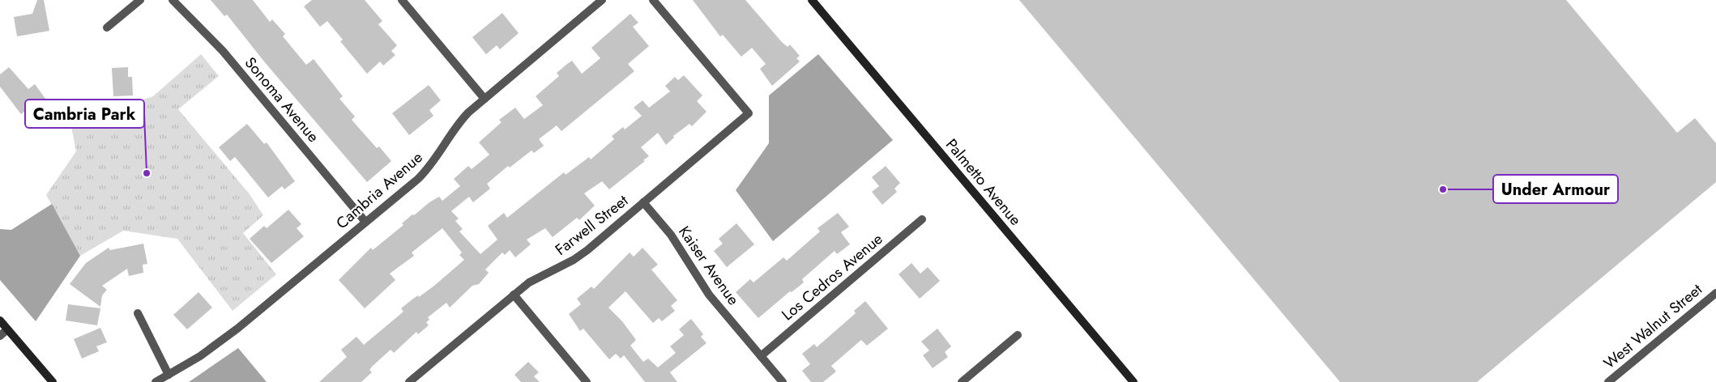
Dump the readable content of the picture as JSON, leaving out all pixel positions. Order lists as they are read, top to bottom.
{
  "streets": {
    "street": [
      "Sonoma Avenue",
      "Palmetto Avenue",
      "Cambria Avenue",
      "Farwell Street",
      "Kaiser Avenue",
      "Los Cedros Avenue",
      "West Walnut Street"
    ]
  },
  "crossings": [
    ["Sonoma Avenue", "Cambria Avenue"],
    ["Farwell Street", "Kaiser Avenue"],
    ["Kaiser Avenue", "Los Cedros Avenue"]
  ],
  "places": ["Cambria Park", "Under Armour"]
}
